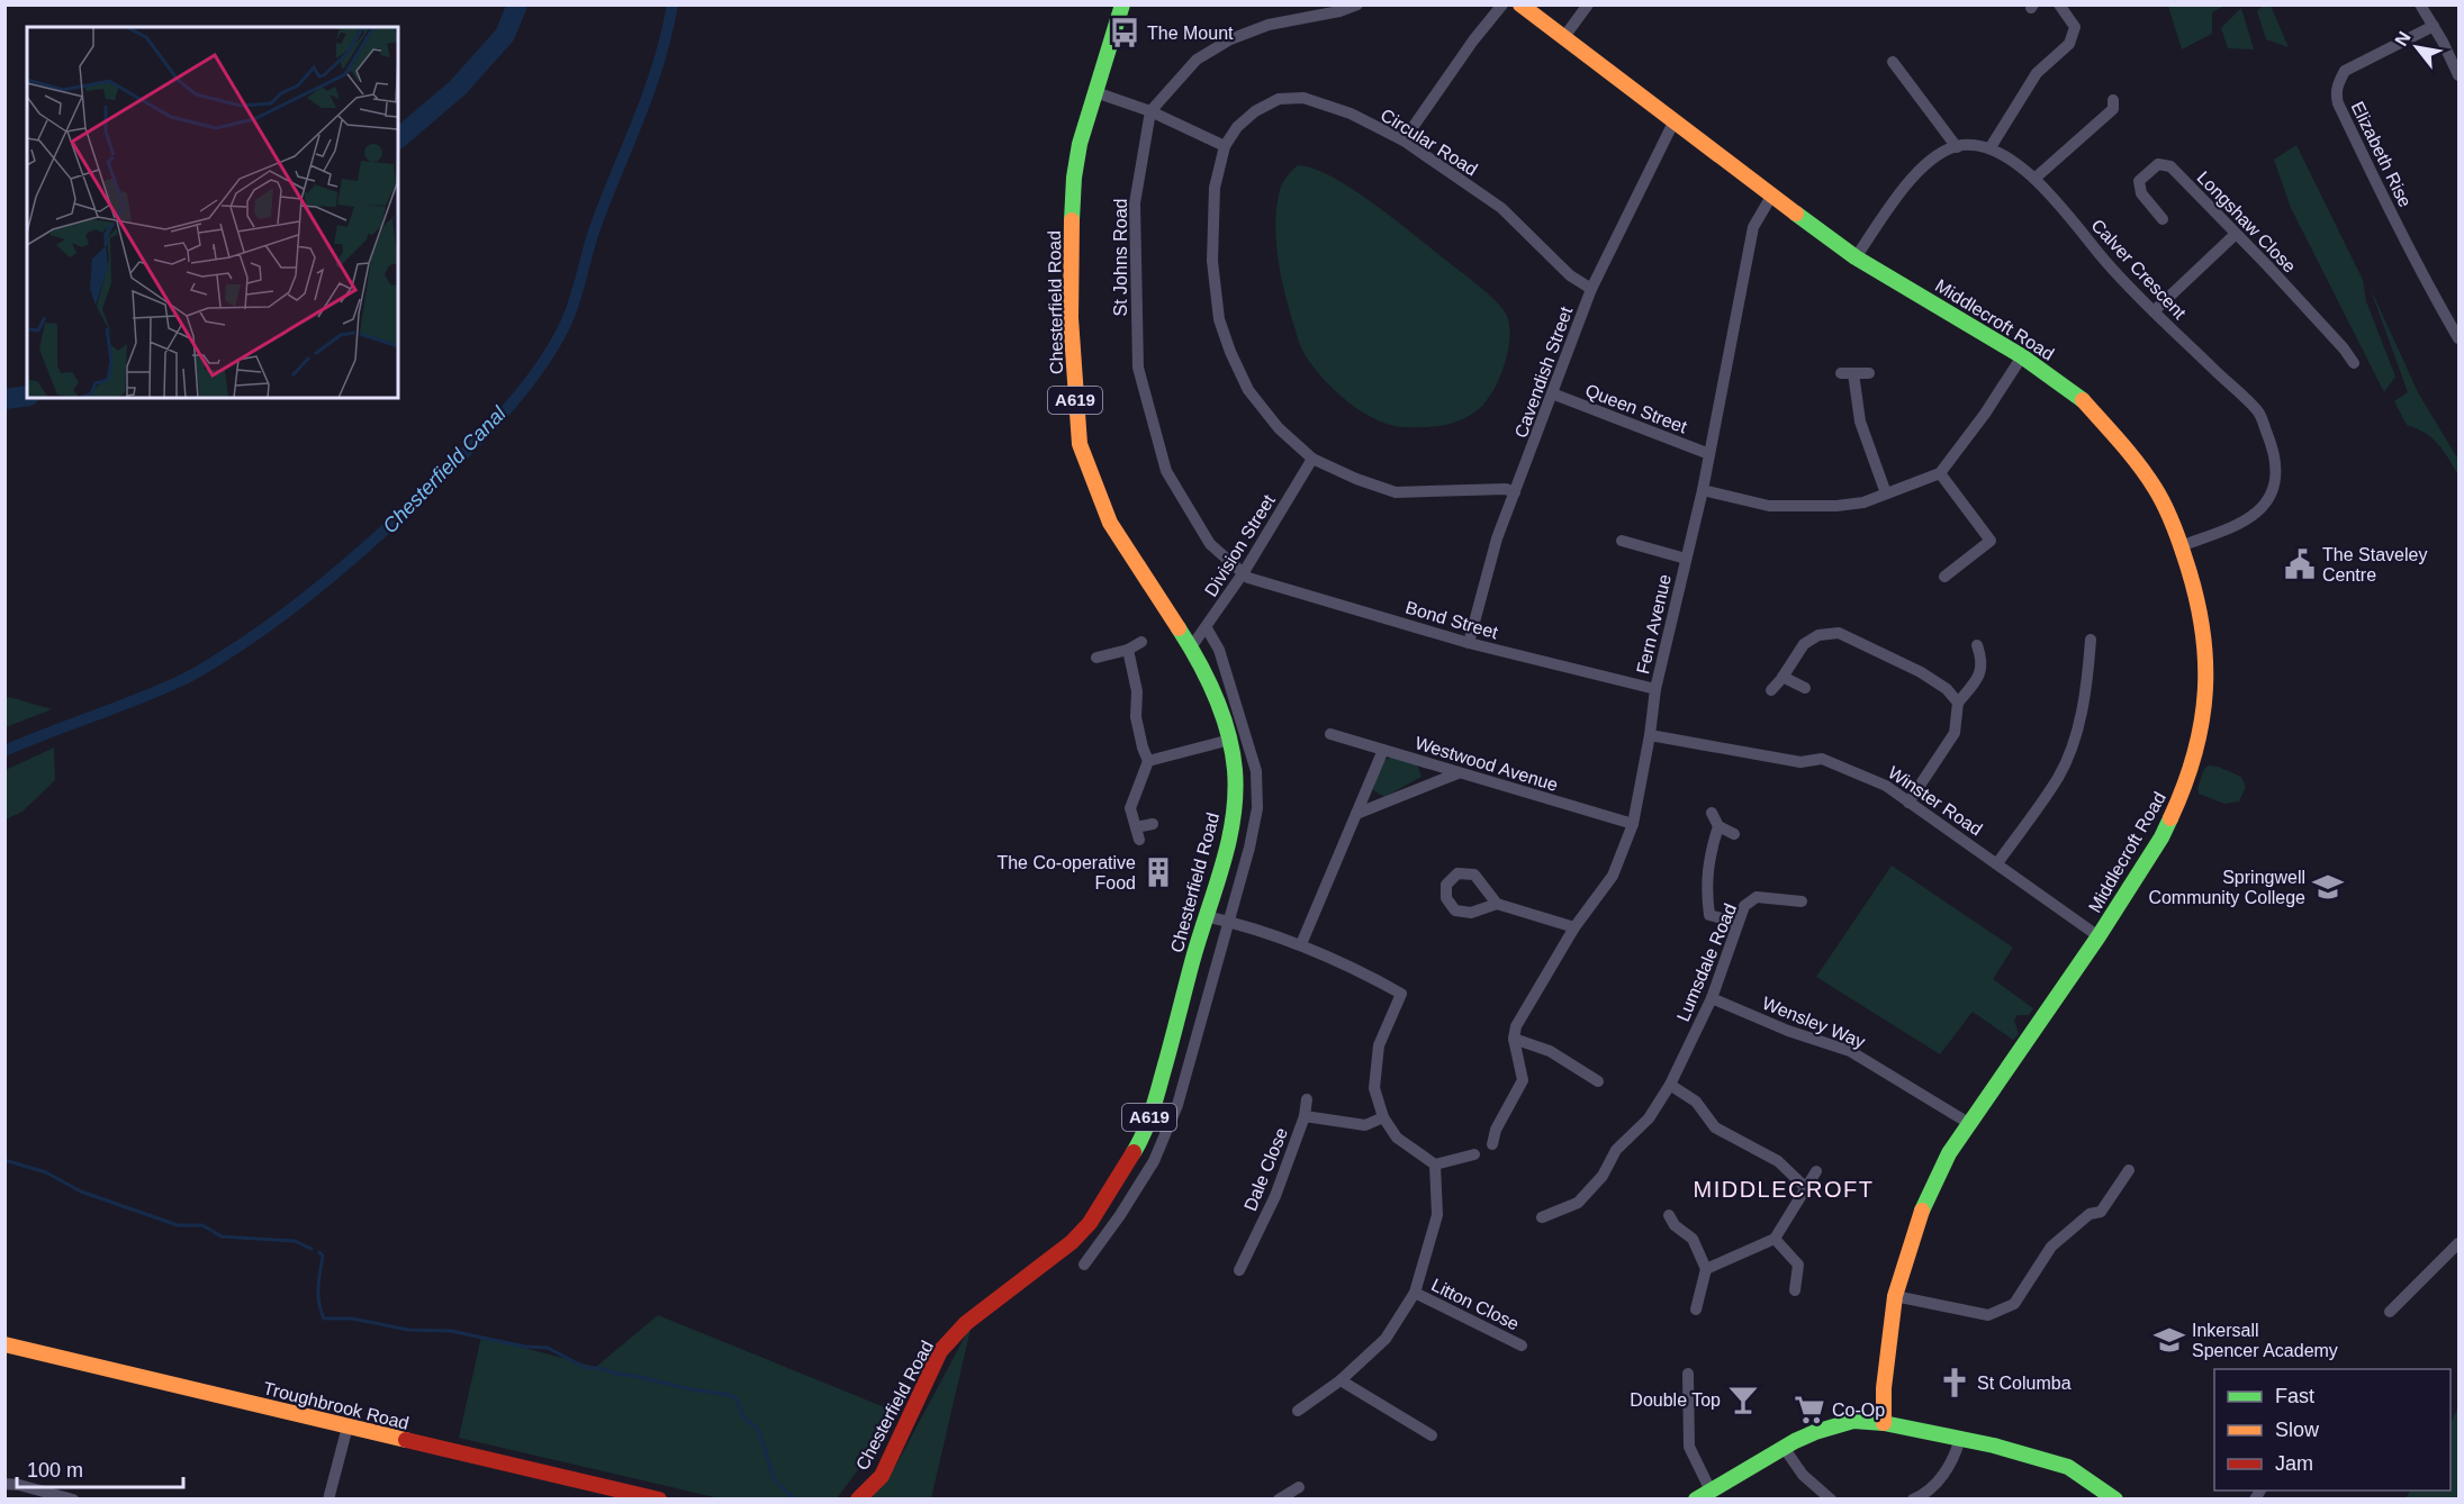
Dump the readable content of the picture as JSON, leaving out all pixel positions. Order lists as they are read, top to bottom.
{
  "streets": {
    "main road": [
      "Chesterfield Road",
      "Middlecroft Road",
      "A619",
      "Troughbrook Road"
    ],
    "street": [
      "Circular Road",
      "Elizabeth Rise",
      "Longshaw Close",
      "St Johns Road",
      "Calver Crescent",
      "Cavendish Street",
      "Queen Street",
      "Division Street",
      "Bond Street",
      "Fern Avenue",
      "Westwood Avenue",
      "Winster Road",
      "Lumsdale Road",
      "Wensley Way",
      "Dale Close",
      "Litton Close"
    ]
  },
  "crossings": [
    ["Circular Road", "Cavendish Street"],
    ["Circular Road", "Division Street"],
    ["St Johns Road", "Division Street"],
    ["St Johns Road", "Bond Street"],
    ["Calver Crescent", "Middlecroft Road"],
    ["Chesterfield Road", "Division Street"],
    ["Middlecroft Road", "Cavendish Street"],
    ["Middlecroft Road", "Fern Avenue"],
    ["Middlecroft Road", "Winster Road"],
    ["Middlecroft Road", "Wensley Way"],
    ["Cavendish Street", "Queen Street"],
    ["Cavendish Street", "Bond Street"],
    ["Queen Street", "Fern Avenue"],
    ["Division Street", "Bond Street"],
    ["Bond Street", "Fern Avenue"],
    ["Fern Avenue", "Westwood Avenue"],
    ["Fern Avenue", "Winster Road"],
    ["Lumsdale Road", "Wensley Way"]
  ],
  "districts": ["MIDDLECROFT"],
  "water": ["Chesterfield Canal"],
  "places": {
    "bus stop": ["The Mount"],
    "public building": ["The Staveley Centre"],
    "building": ["The Co-operative Food"],
    "school or university": ["Springwell Community College", "Inkersall Spencer Academy"],
    "church": ["St Columba"],
    "bar": ["Double Top"],
    "supermarket": ["Co-Op"]
  },
  "legend": ["Fast", "Slow", "Jam"],
  "scale_bar": "100 m",
  "north": "top left"
}
